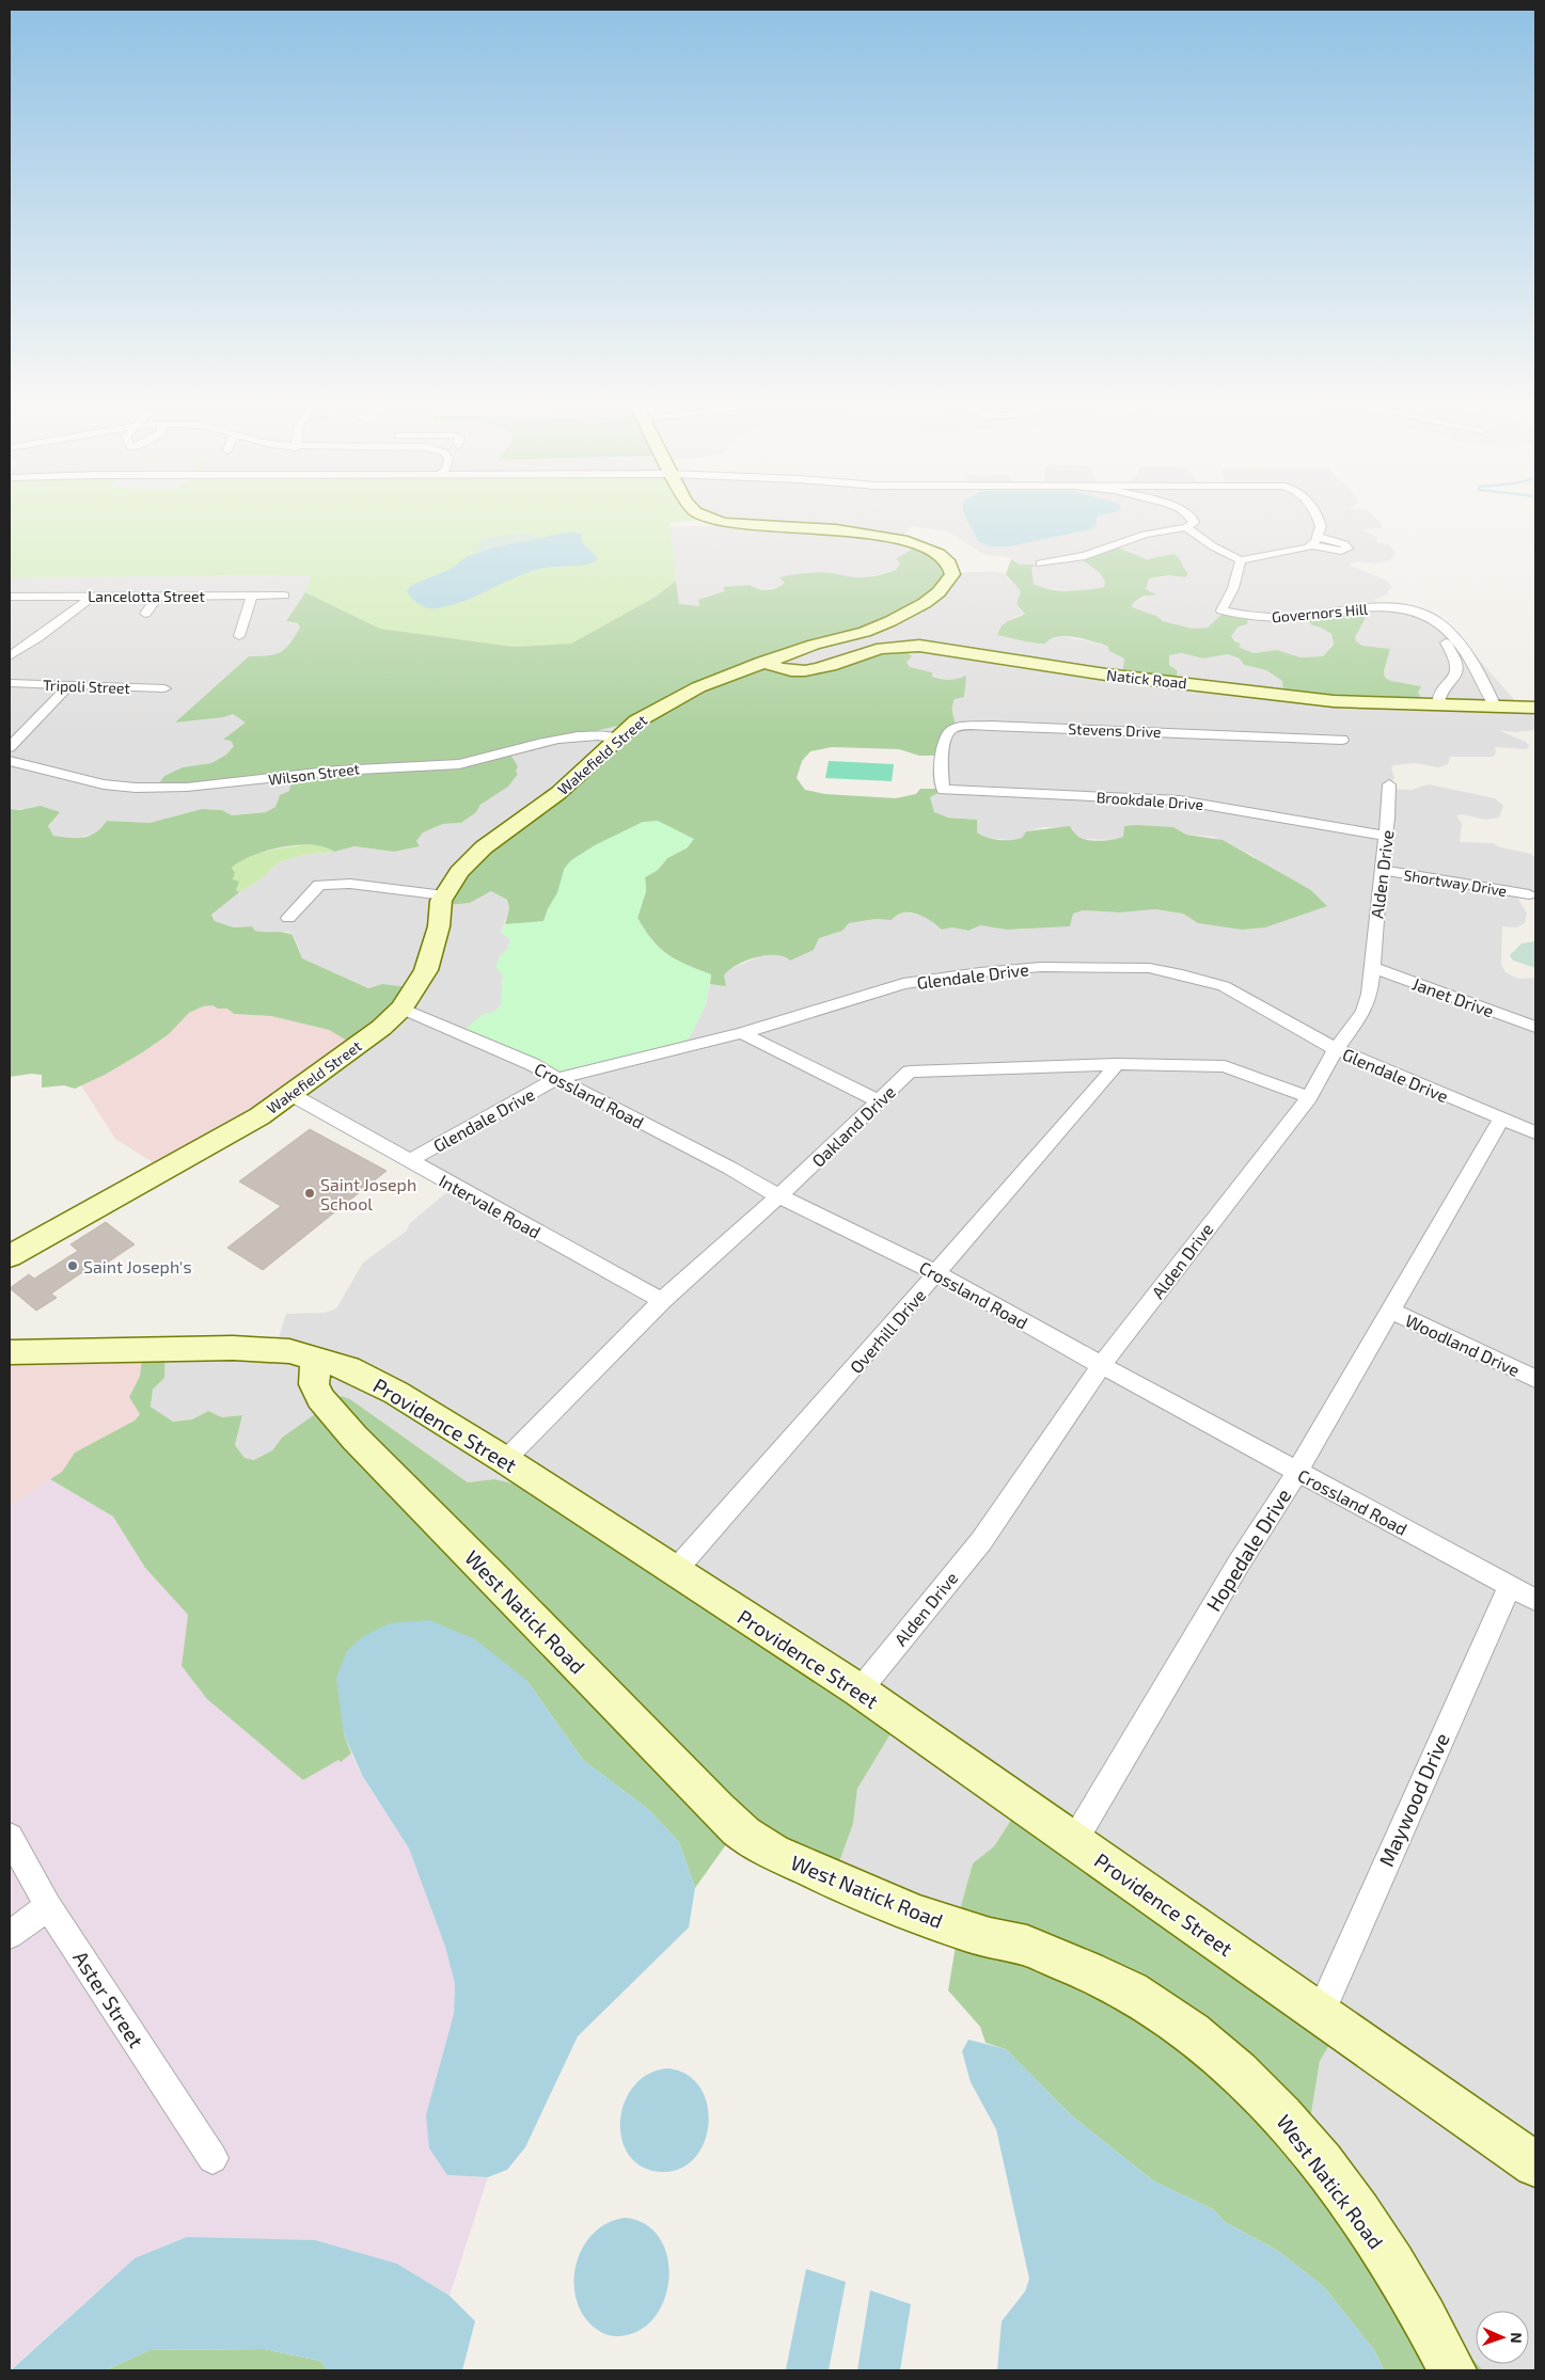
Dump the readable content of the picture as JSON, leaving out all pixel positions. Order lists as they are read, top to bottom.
{
  "streets": {
    "street": [
      "Lancelotta Street",
      "Governors Hill",
      "Natick Road",
      "Tripoli Street",
      "Stevens Drive",
      "Wakefield Street",
      "Wilson Street",
      "Brookdale Drive",
      "Alden Drive",
      "Shortway Drive",
      "Glendale Drive",
      "Janet Drive",
      "Crossland Road",
      "Oakland Drive",
      "Intervale Road",
      "Overhill Drive",
      "Woodland Drive",
      "Providence Street",
      "Hopedale Drive",
      "West Natick Road",
      "Maywood Drive",
      "Aster Street"
    ]
  },
  "crossings": [
    ["Governors Hill", "Natick Road"],
    ["Natick Road", "Wakefield Street"],
    ["Stevens Drive", "Brookdale Drive"],
    ["Wakefield Street", "Wilson Street"],
    ["Wakefield Street", "Crossland Road"],
    ["Wakefield Street", "Intervale Road"],
    ["Brookdale Drive", "Alden Drive"],
    ["Alden Drive", "Shortway Drive"],
    ["Alden Drive", "Glendale Drive"],
    ["Alden Drive", "Janet Drive"],
    ["Alden Drive", "Crossland Road"],
    ["Alden Drive", "Oakland Drive"],
    ["Alden Drive", "Providence Street"],
    ["Glendale Drive", "Crossland Road"],
    ["Glendale Drive", "Intervale Road"],
    ["Glendale Drive", "Hopedale Drive"],
    ["Crossland Road", "Oakland Drive"],
    ["Crossland Road", "Overhill Drive"],
    ["Crossland Road", "Hopedale Drive"],
    ["Crossland Road", "Maywood Drive"],
    ["Oakland Drive", "Intervale Road"],
    ["Oakland Drive", "Overhill Drive"],
    ["Oakland Drive", "Providence Street"],
    ["Overhill Drive", "Providence Street"],
    ["Woodland Drive", "Hopedale Drive"],
    ["Providence Street", "Hopedale Drive"],
    ["Providence Street", "West Natick Road"],
    ["Providence Street", "Maywood Drive"]
  ],
  "places": ["Saint Joseph School", "Saint Joseph's"],
  "north": "right"
}
